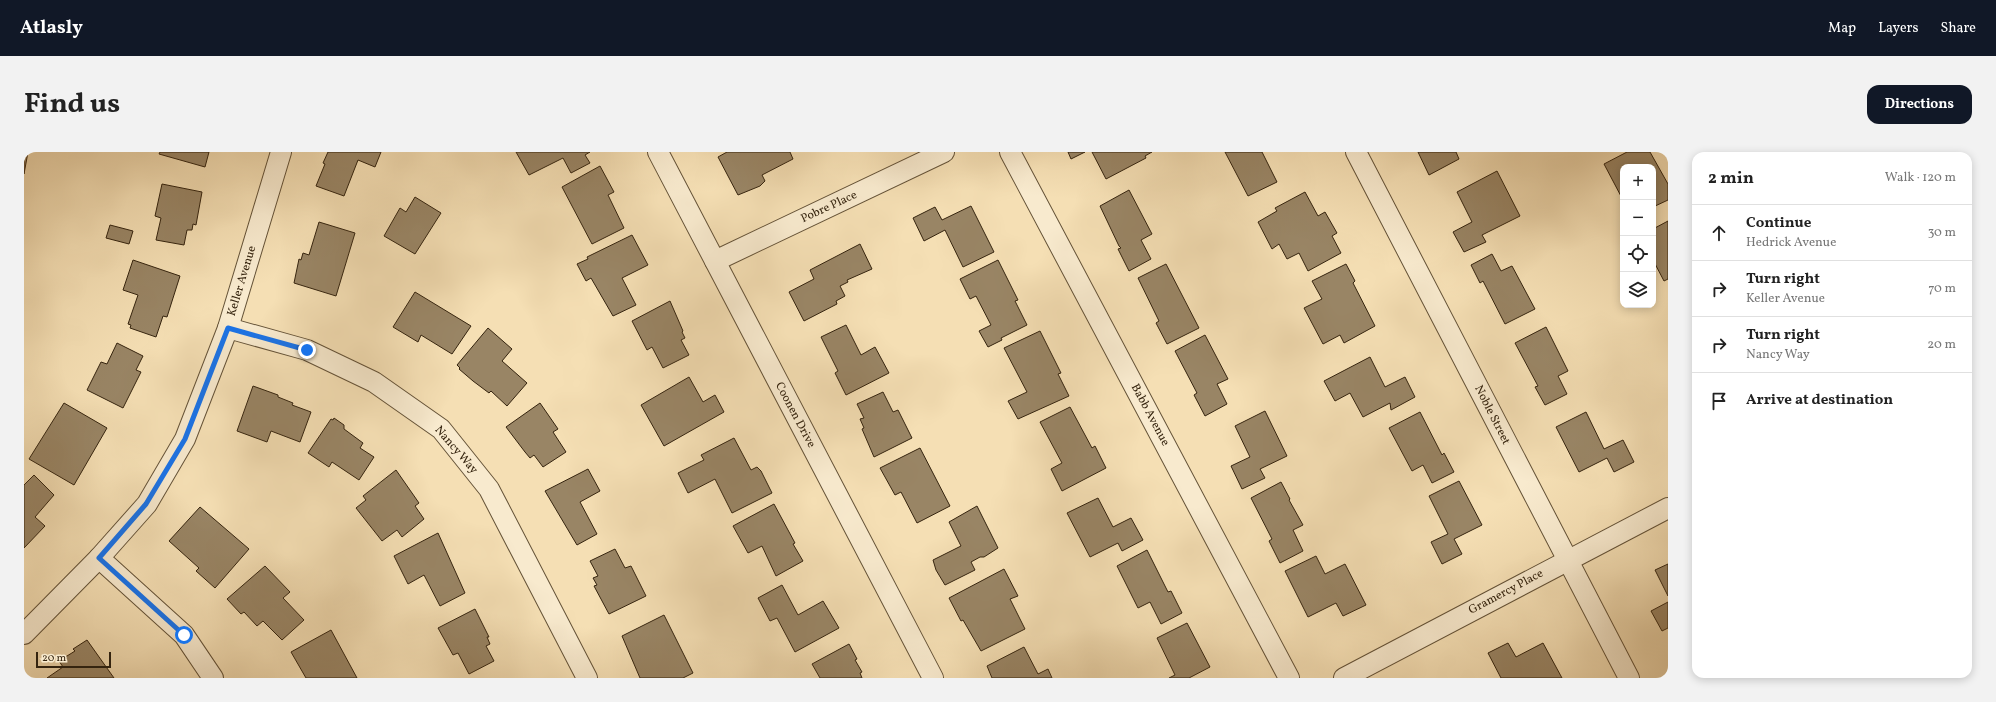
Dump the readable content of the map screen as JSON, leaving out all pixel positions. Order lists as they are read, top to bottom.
{
  "streets": {
    "street": [
      "Pobre Place",
      "Keller Avenue",
      "Coonen Drive",
      "Babb Avenue",
      "Noble Street",
      "Nancy Way",
      "Gramercy Place"
    ]
  },
  "crossings": [
    ["Pobre Place", "Coonen Drive"],
    ["Keller Avenue", "Nancy Way"],
    ["Noble Street", "Gramercy Place"]
  ],
  "scale_bar": "20 m",
  "page": {
    "header": "Atlasly",
    "nav": ["Map", "Layers", "Share"],
    "title": "Find us",
    "buttons": "Directions",
    "heading": ["2 min", "Walk · 120 m"],
    "map_buttons": ["+", "−"],
    "list": [
      ["Continue", "Hedrick Avenue", "30 m"],
      ["Turn right", "Keller Avenue", "70 m"],
      ["Turn right", "Nancy Way", "20 m"],
      "Arrive at destination"
    ],
    "scale": "20 m"
  }
}
